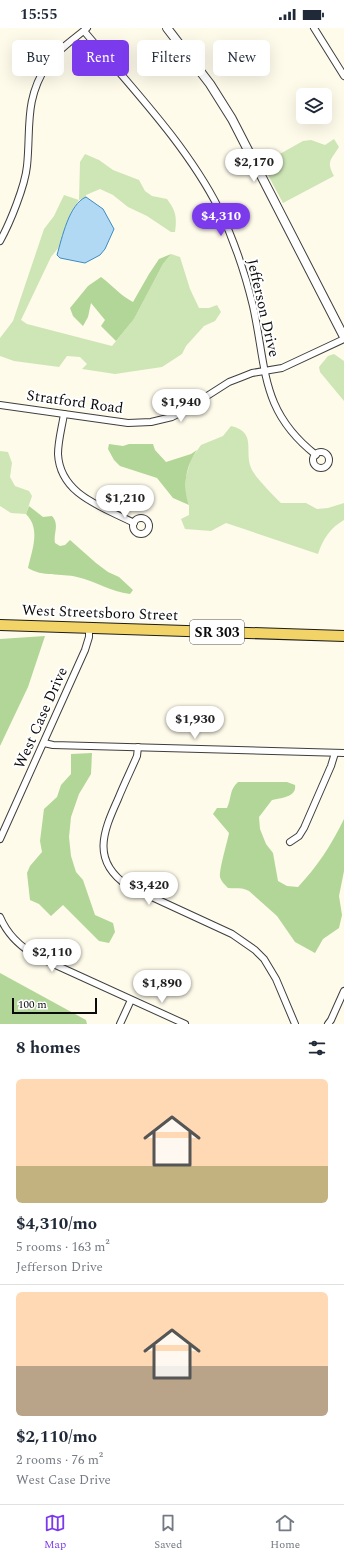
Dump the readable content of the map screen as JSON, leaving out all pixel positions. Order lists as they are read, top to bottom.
{
  "streets": {
    "main road": ["West Streetsboro Street", "SR 303"],
    "street": ["Jefferson Drive", "Stratford Road", "West Case Drive"]
  },
  "crossings": [
    ["Jefferson Drive", "Stratford Road"],
    ["West Streetsboro Street", "West Case Drive"]
  ],
  "scale_bar": "100 m",
  "page": {
    "status": "15:55",
    "chip": [
      "Buy",
      "Rent",
      "Filters",
      "New"
    ],
    "price": [
      "$2,170",
      "$4,310",
      "$1,940",
      "$1,210",
      "$1,930",
      "$3,420",
      "$2,110",
      "$1,890"
    ],
    "scale": "100 m",
    "heading": "8 homes",
    "list": [
      {
        "name": "$4,310/mo",
        "note": "5 rooms · 163 m² · Jefferson Drive"
      },
      {
        "name": "$2,110/mo",
        "note": "2 rooms · 76 m² · West Case Drive"
      }
    ],
    "tabs": ["Map", "Saved", "Home"]
  }
}
